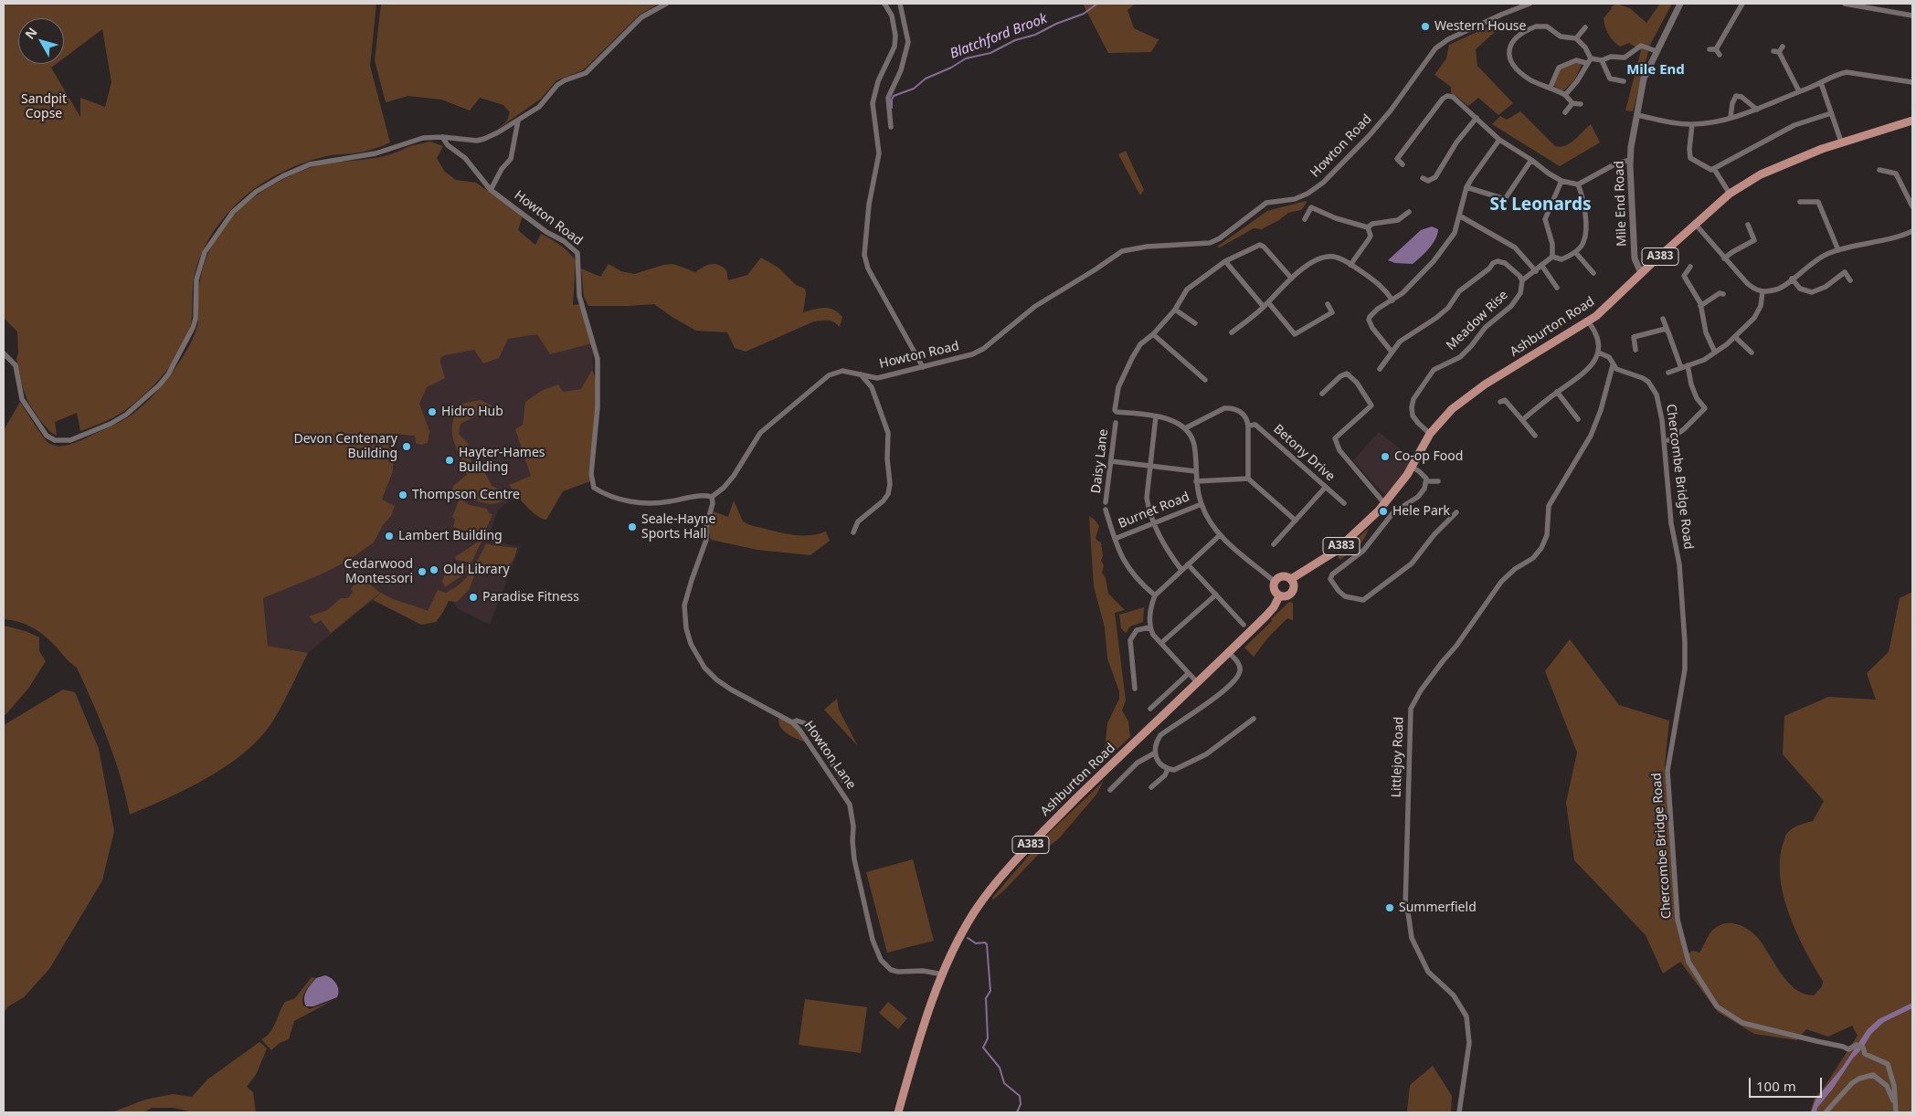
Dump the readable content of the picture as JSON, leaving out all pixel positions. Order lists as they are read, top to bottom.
{
  "streets": {
    "main road": ["A383", "Ashburton Road"],
    "street": [
      "Howton Road",
      "Mile End Road",
      "Meadow Rise",
      "Betony Drive",
      "Daisy Lane",
      "Chercombe Bridge Road",
      "Burnet Road",
      "Howton Lane",
      "Littlejoy Road"
    ]
  },
  "crossings": [
    ["Howton Road", "Howton Lane"],
    ["Mile End Road", "Ashburton Road"],
    ["Meadow Rise", "Ashburton Road"],
    ["Ashburton Road", "Howton Lane"],
    ["Daisy Lane", "Burnet Road"],
    ["Chercombe Bridge Road", "Littlejoy Road"]
  ],
  "districts": ["Mile End", "St Leonards"],
  "water": ["Blatchford Brook"],
  "parks": ["Sandpit Copse"],
  "places": [
    "Western House",
    "Hidro Hub",
    "Devon Centenary Building",
    "Co-op Food",
    "Hayter-Hames Building",
    "Thompson Centre",
    "Hele Park",
    "Seale-Hayne Sports Hall",
    "Lambert Building",
    "Old Library",
    "Cedarwood Montessori",
    "Paradise Fitness",
    "Summerfield"
  ],
  "scale_bar": "100 m",
  "north": "top left"
}
